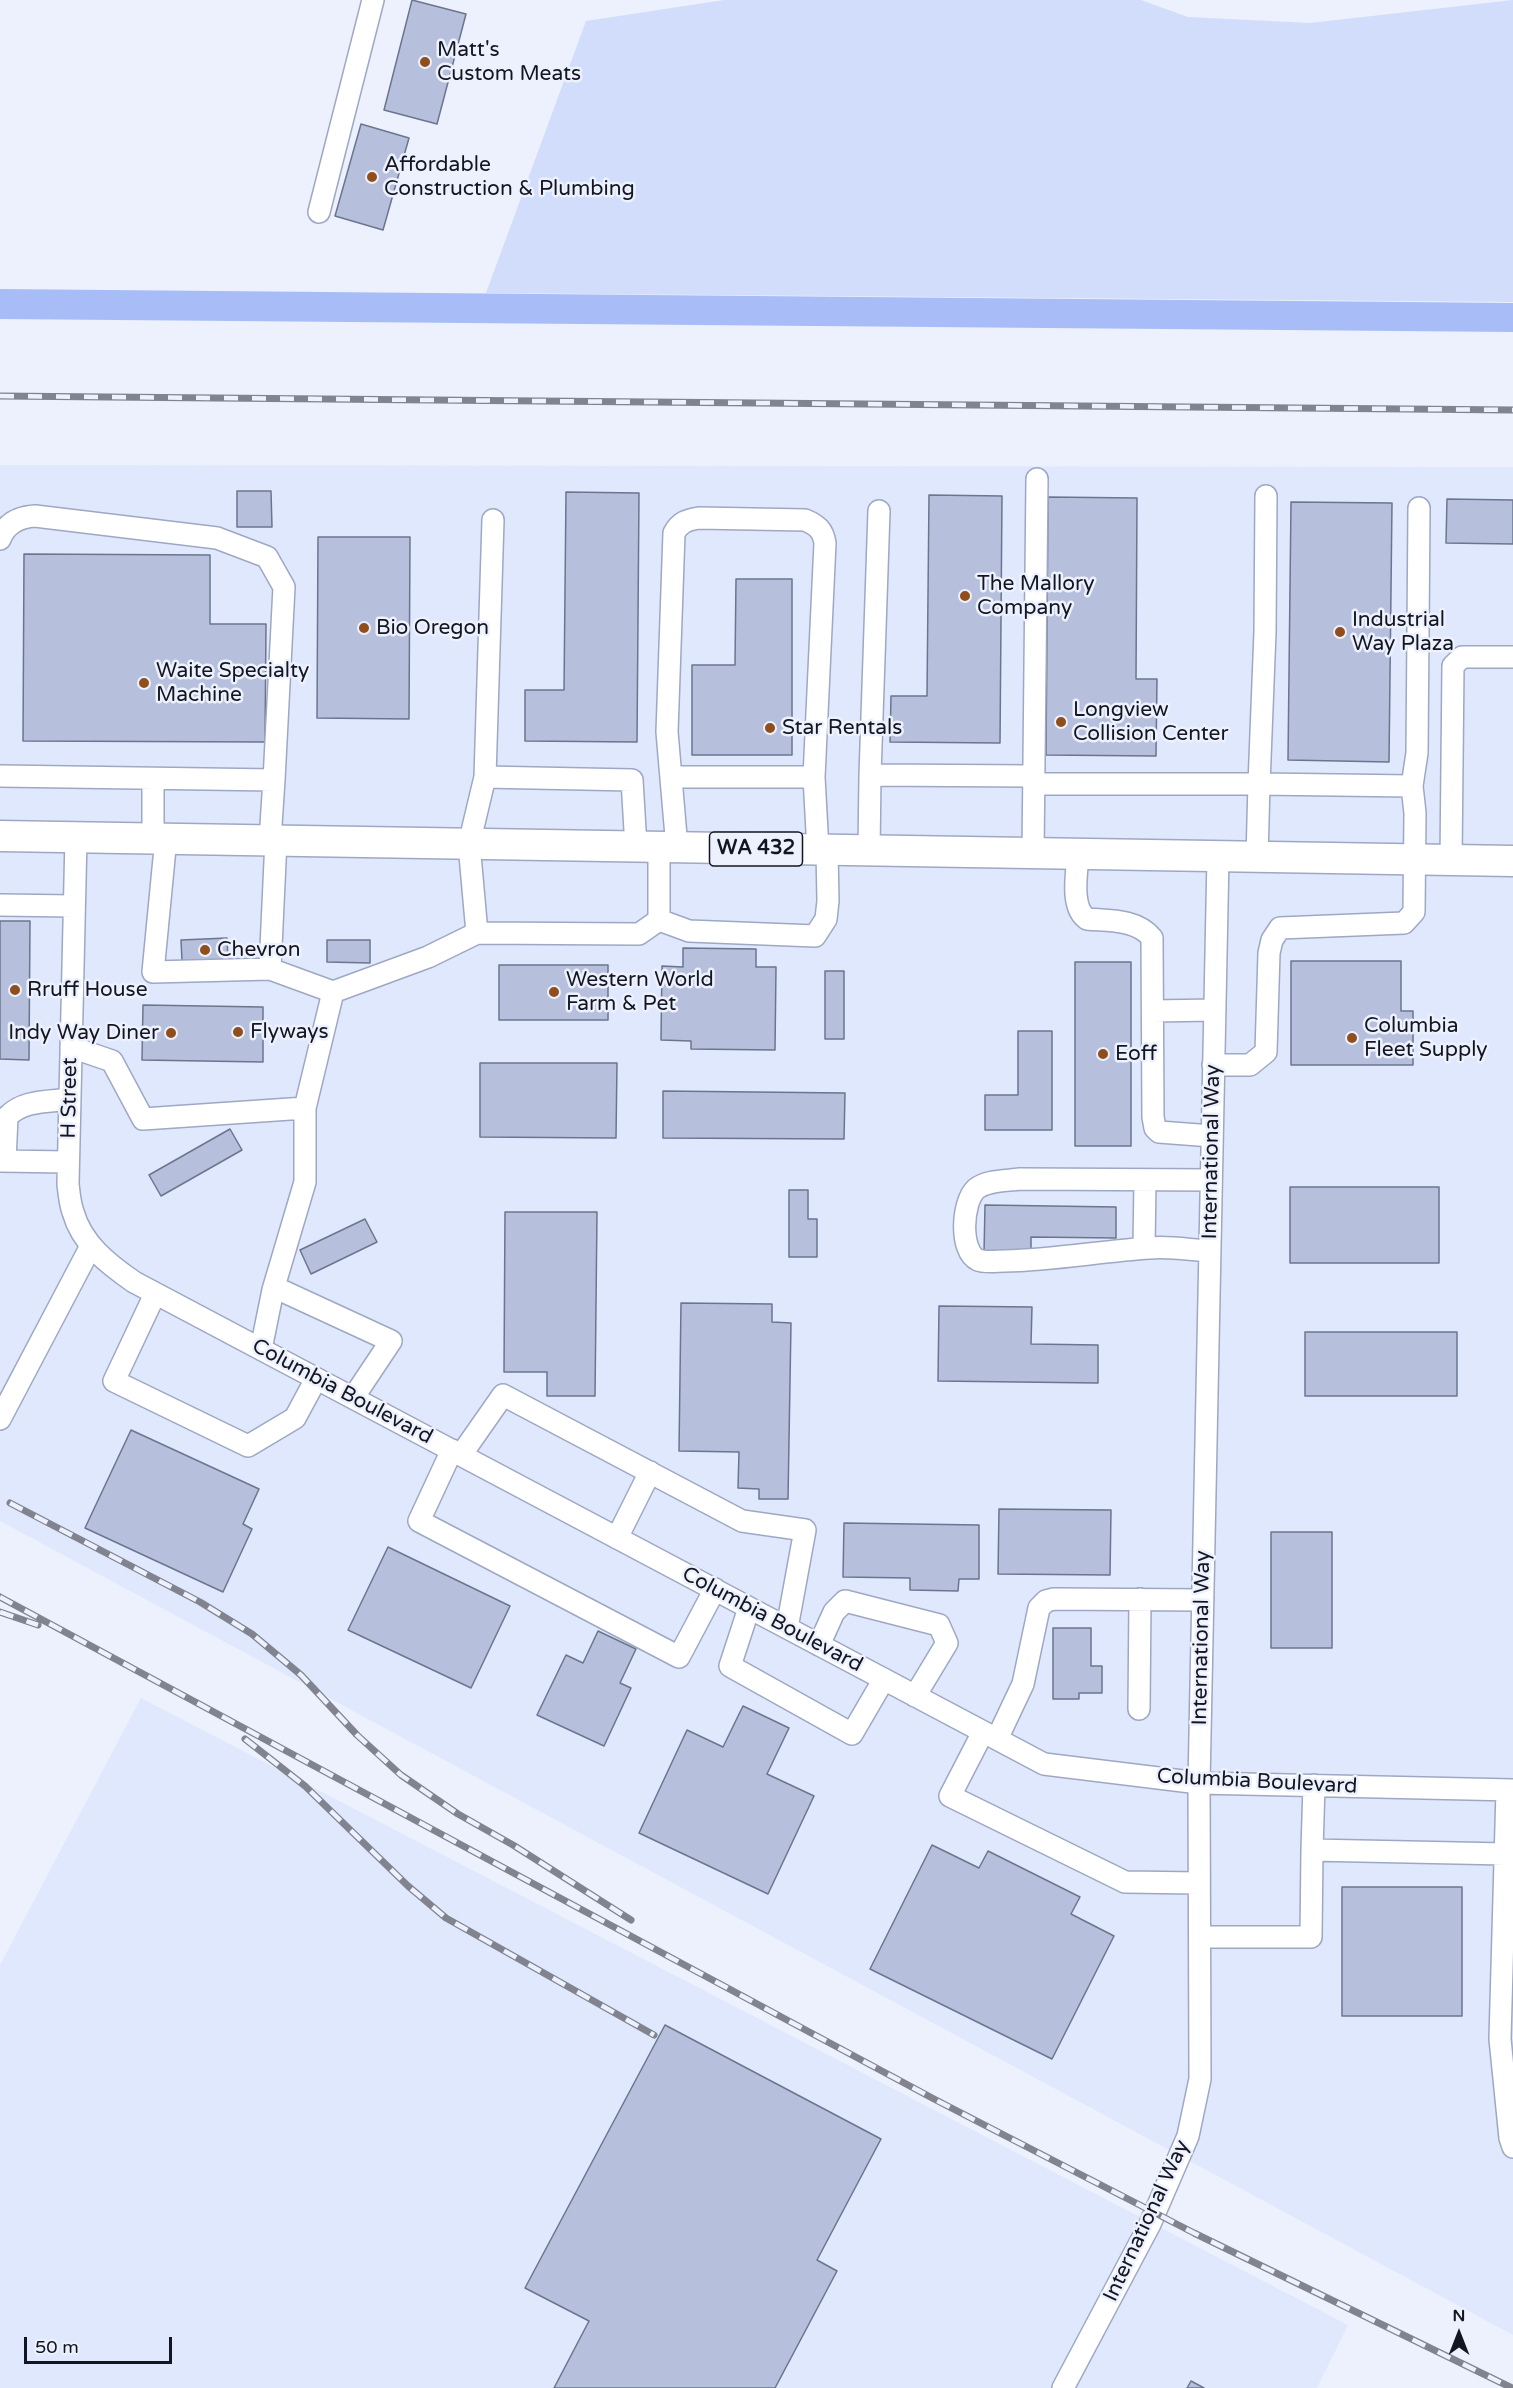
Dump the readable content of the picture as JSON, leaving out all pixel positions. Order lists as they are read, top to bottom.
{
  "streets": {
    "highway": ["WA 432"],
    "street": ["H Street", "International Way", "Columbia Boulevard"]
  },
  "crossings": [
    ["WA 432", "H Street"],
    ["WA 432", "International Way"],
    ["H Street", "Columbia Boulevard"],
    ["International Way", "Columbia Boulevard"]
  ],
  "places": [
    "Matt's Custom Meats",
    "Affordable Construction & Plumbing",
    "The Mallory Company",
    "Bio Oregon",
    "Industrial Way Plaza",
    "Waite Specialty Machine",
    "Longview Collision Center",
    "Star Rentals",
    "Chevron",
    "Rruff House",
    "Western World Farm & Pet",
    "Flyways",
    "Indy Way Diner",
    "Columbia Fleet Supply",
    "Eoff"
  ],
  "scale_bar": "50 m",
  "north": "top"
}
